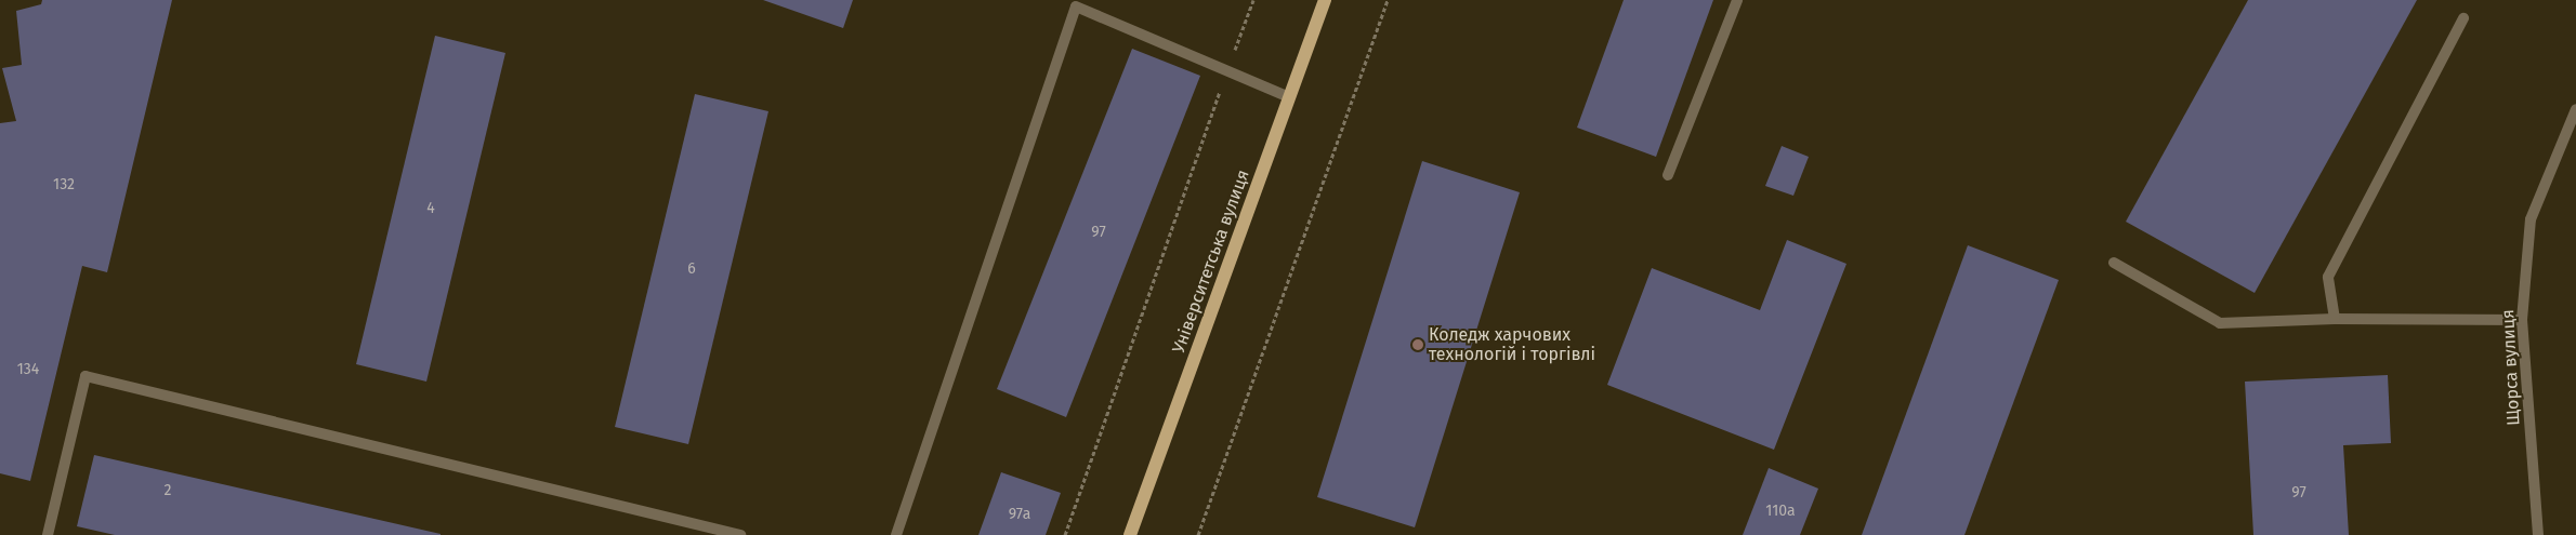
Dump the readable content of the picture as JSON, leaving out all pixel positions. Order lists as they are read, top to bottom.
{
  "streets": {
    "main road": ["Університетська вулиця"],
    "street": ["Щорса вулиця"]
  },
  "places": ["Коледж харчових технологій і торгівлі"],
  "house_numbers": [
    "132",
    "4",
    "97",
    "6",
    "134",
    "2",
    "97",
    "110а",
    "97а"
  ]
}
